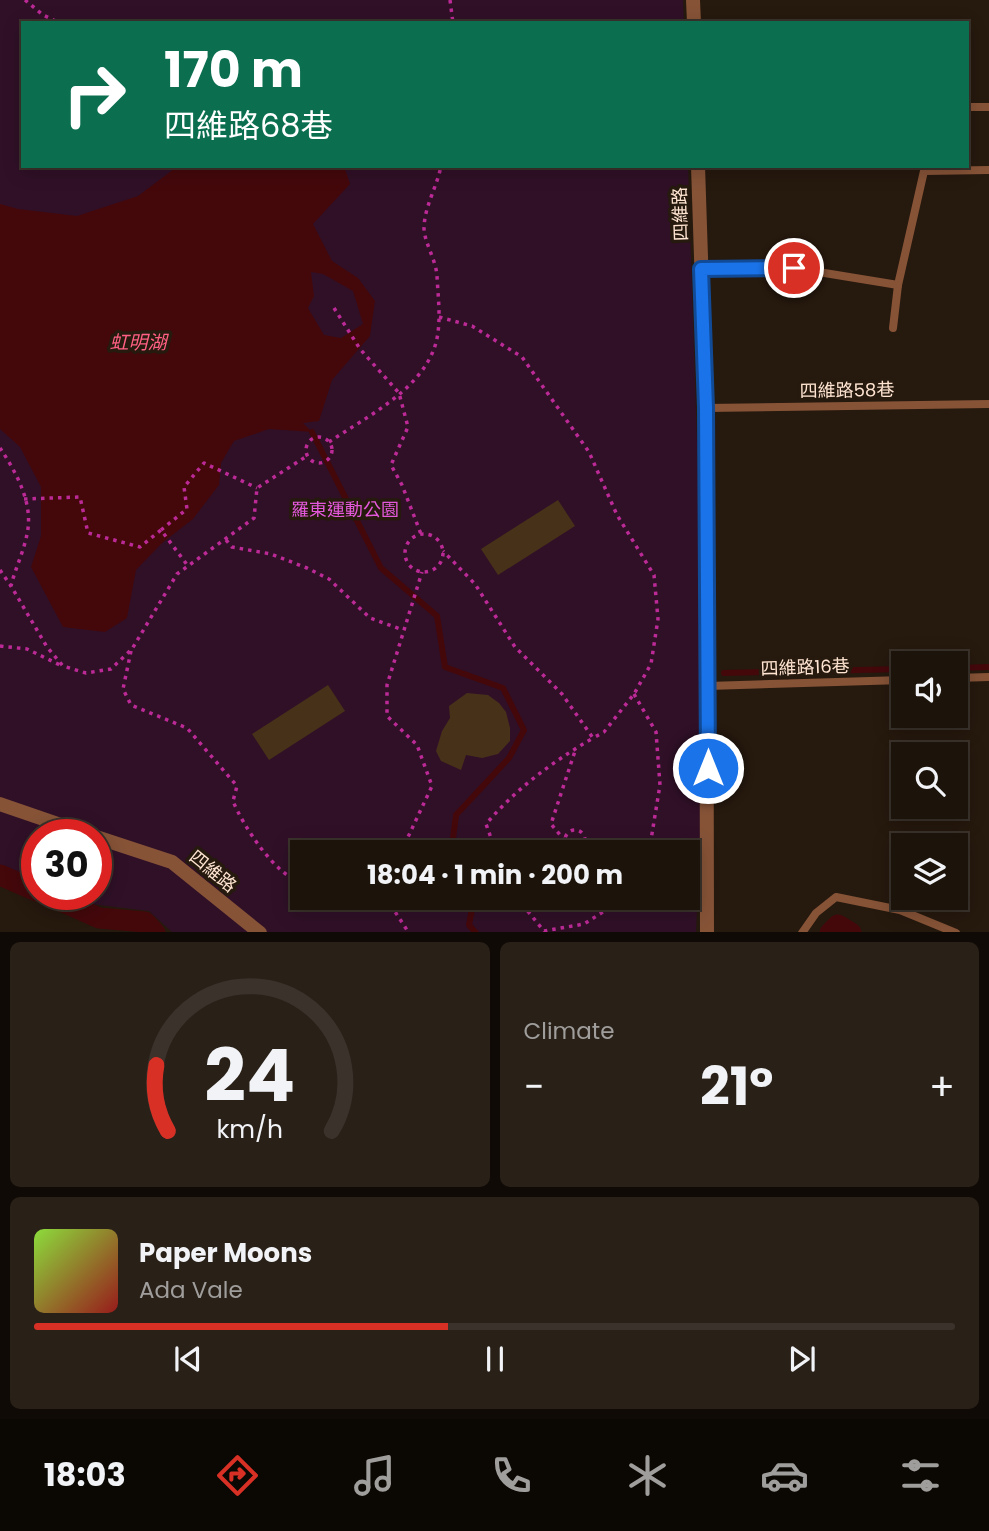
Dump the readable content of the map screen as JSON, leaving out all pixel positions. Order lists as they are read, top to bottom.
{
  "streets": {
    "street": ["四維路"],
    "lane": ["四維路58巷", "四維路16巷"]
  },
  "crossings": [
    ["四維路", "四維路58巷"],
    ["四維路", "四維路16巷"]
  ],
  "water": ["虹明湖"],
  "parks": ["羅東運動公園"],
  "page": {
    "turn": ["170 m", "四維路68巷"],
    "limit": "30",
    "trip": "18:04 · 1 min · 200 m",
    "tile": "Climate",
    "heat": ["−", "21°", "+"],
    "song": ["Paper Moons", "Ada Vale"],
    "tabs": "18:03",
    "gauge": ["24", "km/h"]
  }
}
